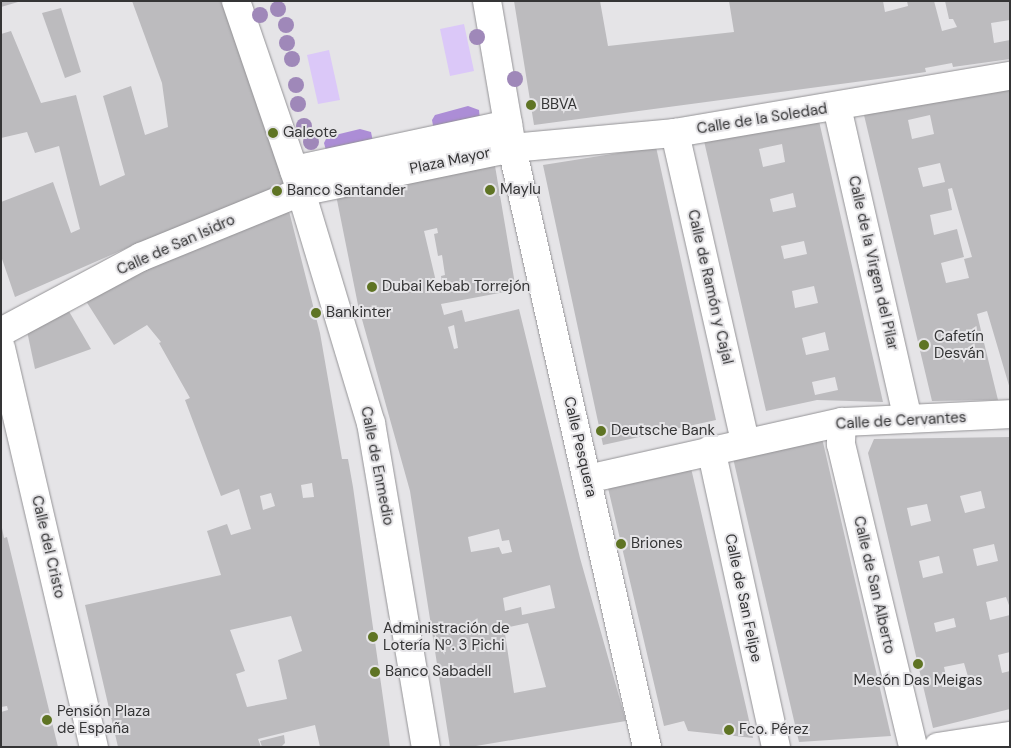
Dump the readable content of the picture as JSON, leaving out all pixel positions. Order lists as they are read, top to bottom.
{
  "streets": {
    "street": [
      "Calle de la Soledad",
      "Plaza Mayor",
      "Calle de San Isidro",
      "Calle de la Virgen del Pilar",
      "Calle de Ramón y Cajal",
      "Calle de Cervantes",
      "Calle Pesquera",
      "Calle de Enmedio",
      "Calle del Cristo",
      "Calle de San Alberto",
      "Calle de San Felipe"
    ]
  },
  "crossings": [
    ["Calle de la Soledad", "Plaza Mayor"],
    ["Calle de la Soledad", "Calle de la Virgen del Pilar"],
    ["Calle de la Soledad", "Calle de Ramón y Cajal"],
    ["Calle de la Soledad", "Calle Pesquera"],
    ["Plaza Mayor", "Calle de San Isidro"],
    ["Plaza Mayor", "Calle Pesquera"],
    ["Plaza Mayor", "Calle de Enmedio"],
    ["Calle de San Isidro", "Calle de Enmedio"],
    ["Calle de la Virgen del Pilar", "Calle de Cervantes"],
    ["Calle de Ramón y Cajal", "Calle de Cervantes"],
    ["Calle de Cervantes", "Calle Pesquera"],
    ["Calle de Cervantes", "Calle de San Alberto"],
    ["Calle de Cervantes", "Calle de San Felipe"]
  ],
  "places": [
    "BBVA",
    "Galeote",
    "Maylu",
    "Banco Santander",
    "Dubai Kebab Torrejón",
    "Bankinter",
    "Cafetín Desván",
    "Deutsche Bank",
    "Briones",
    "Administración de Lotería Nº. 3 Pichi",
    "Mesón Das Meigas",
    "Banco Sabadell",
    "Pensión Plaza de España",
    "Fco. Pérez"
  ]
}
